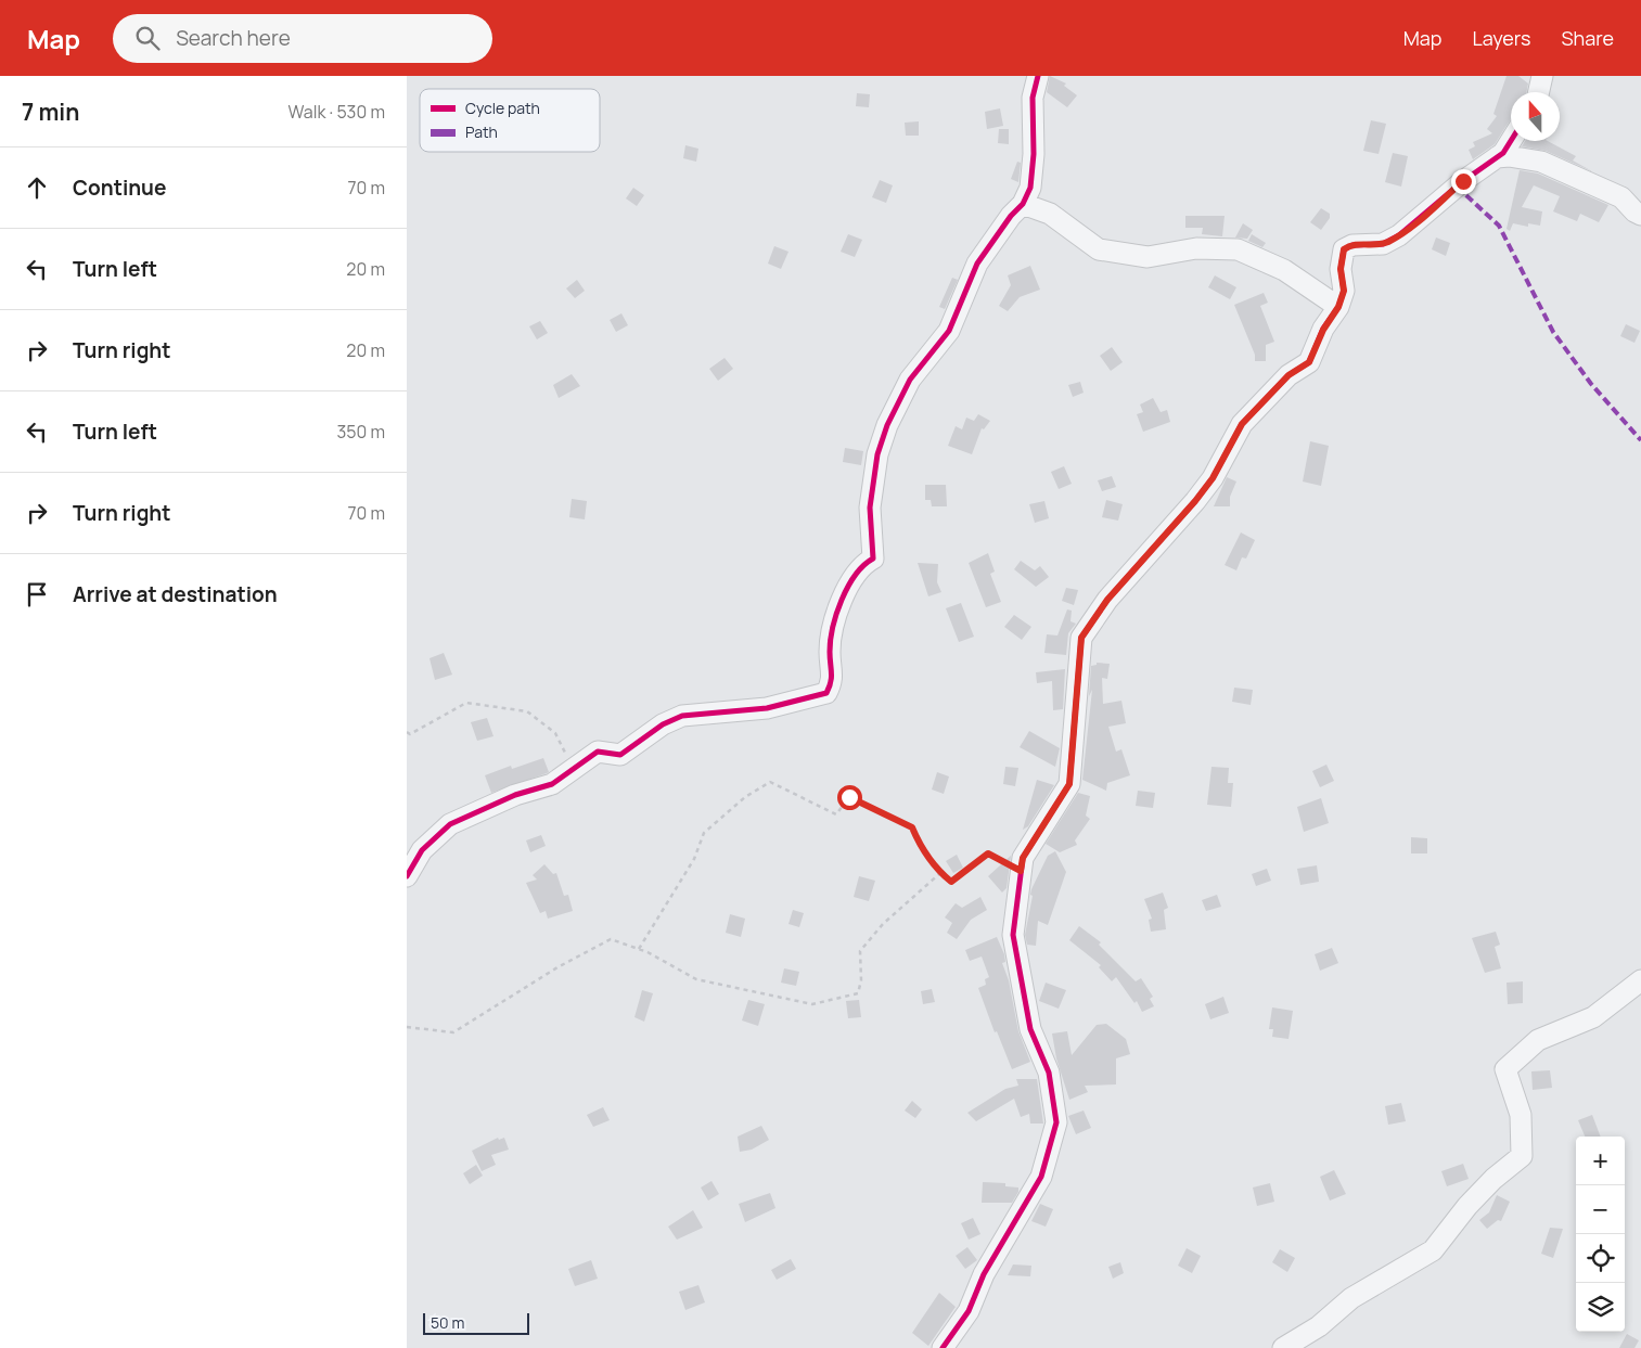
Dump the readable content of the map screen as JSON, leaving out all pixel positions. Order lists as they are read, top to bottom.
{
  "legend": ["Cycle path", "Path"],
  "scale_bar": "50 m",
  "north": "top",
  "page": {
    "header": "Map",
    "search": "Search here",
    "nav": ["Map", "Layers", "Share"],
    "heading": ["7 min", "Walk · 530 m"],
    "list": [
      ["Continue", "70 m"],
      ["Turn left", "20 m"],
      ["Turn right", "20 m"],
      ["Turn left", "350 m"],
      ["Turn right", "70 m"],
      "Arrive at destination"
    ],
    "map_buttons": ["+", "−"],
    "scale": "50 m"
  }
}
